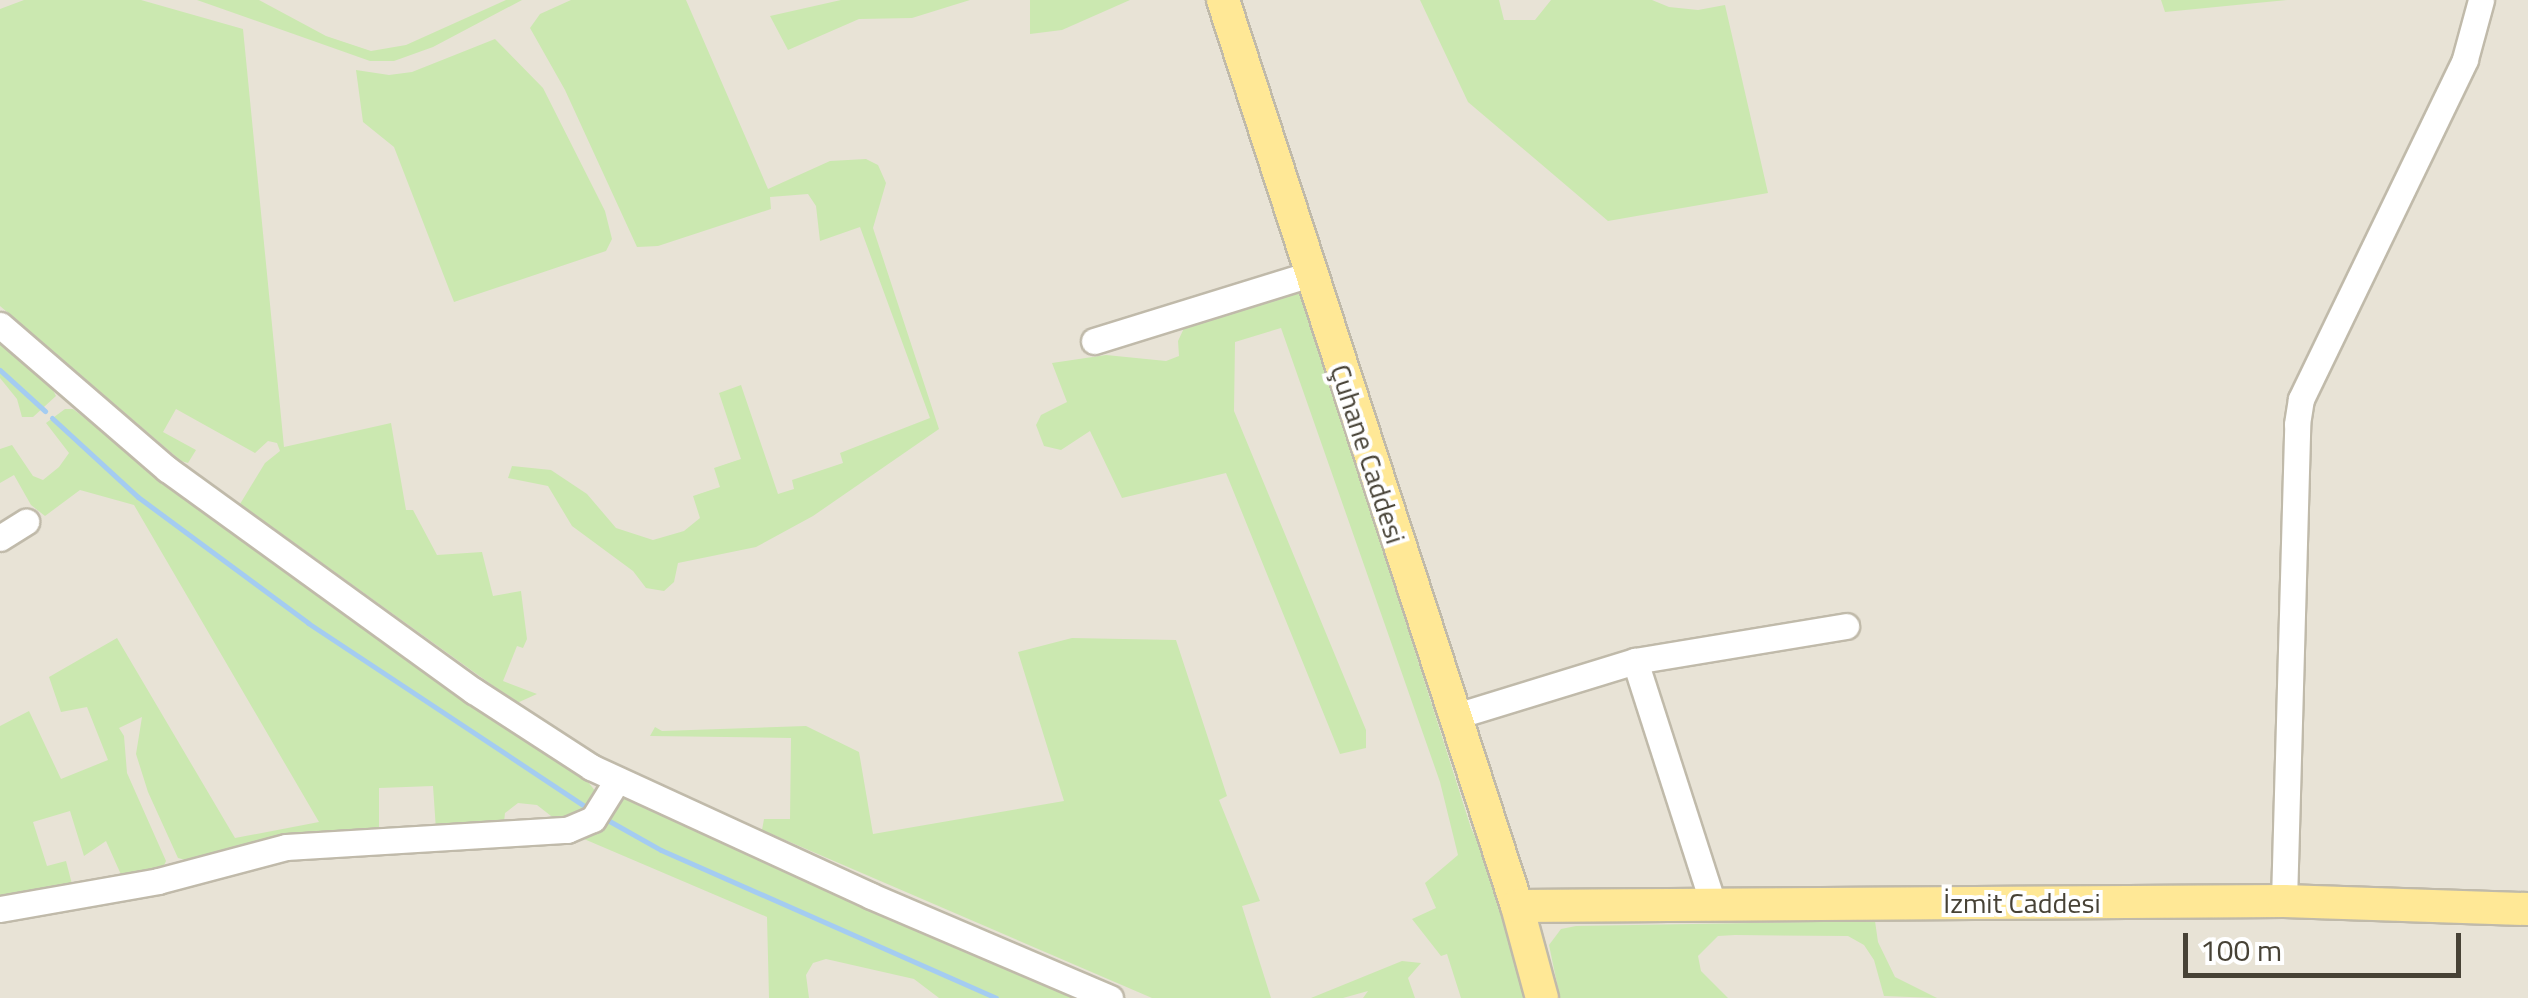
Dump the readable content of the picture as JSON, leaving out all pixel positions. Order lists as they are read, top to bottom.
{
  "streets": {
    "main road": ["Çuhane Caddesi", "İzmit Caddesi"]
  },
  "crossings": [
    ["Çuhane Caddesi", "İzmit Caddesi"]
  ],
  "scale_bar": "100 m"
}
